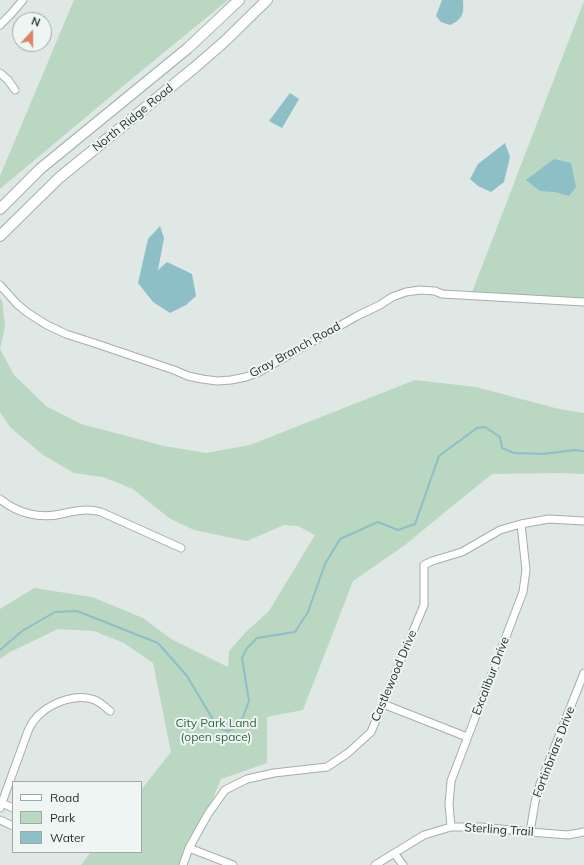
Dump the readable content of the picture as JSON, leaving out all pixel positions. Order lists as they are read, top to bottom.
{
  "streets": {
    "main road": ["North Ridge Road"],
    "street": [
      "Gray Branch Road",
      "Castlewood Drive",
      "Excalibur Drive",
      "Fortinbriars Drive",
      "Sterling Trail"
    ]
  },
  "crossings": [
    ["Castlewood Drive", "Excalibur Drive"],
    ["Excalibur Drive", "Sterling Trail"],
    ["Fortinbriars Drive", "Sterling Trail"]
  ],
  "parks": ["City Park Land (open space)"],
  "legend": ["Road", "Park", "Water"],
  "north": "top"
}
